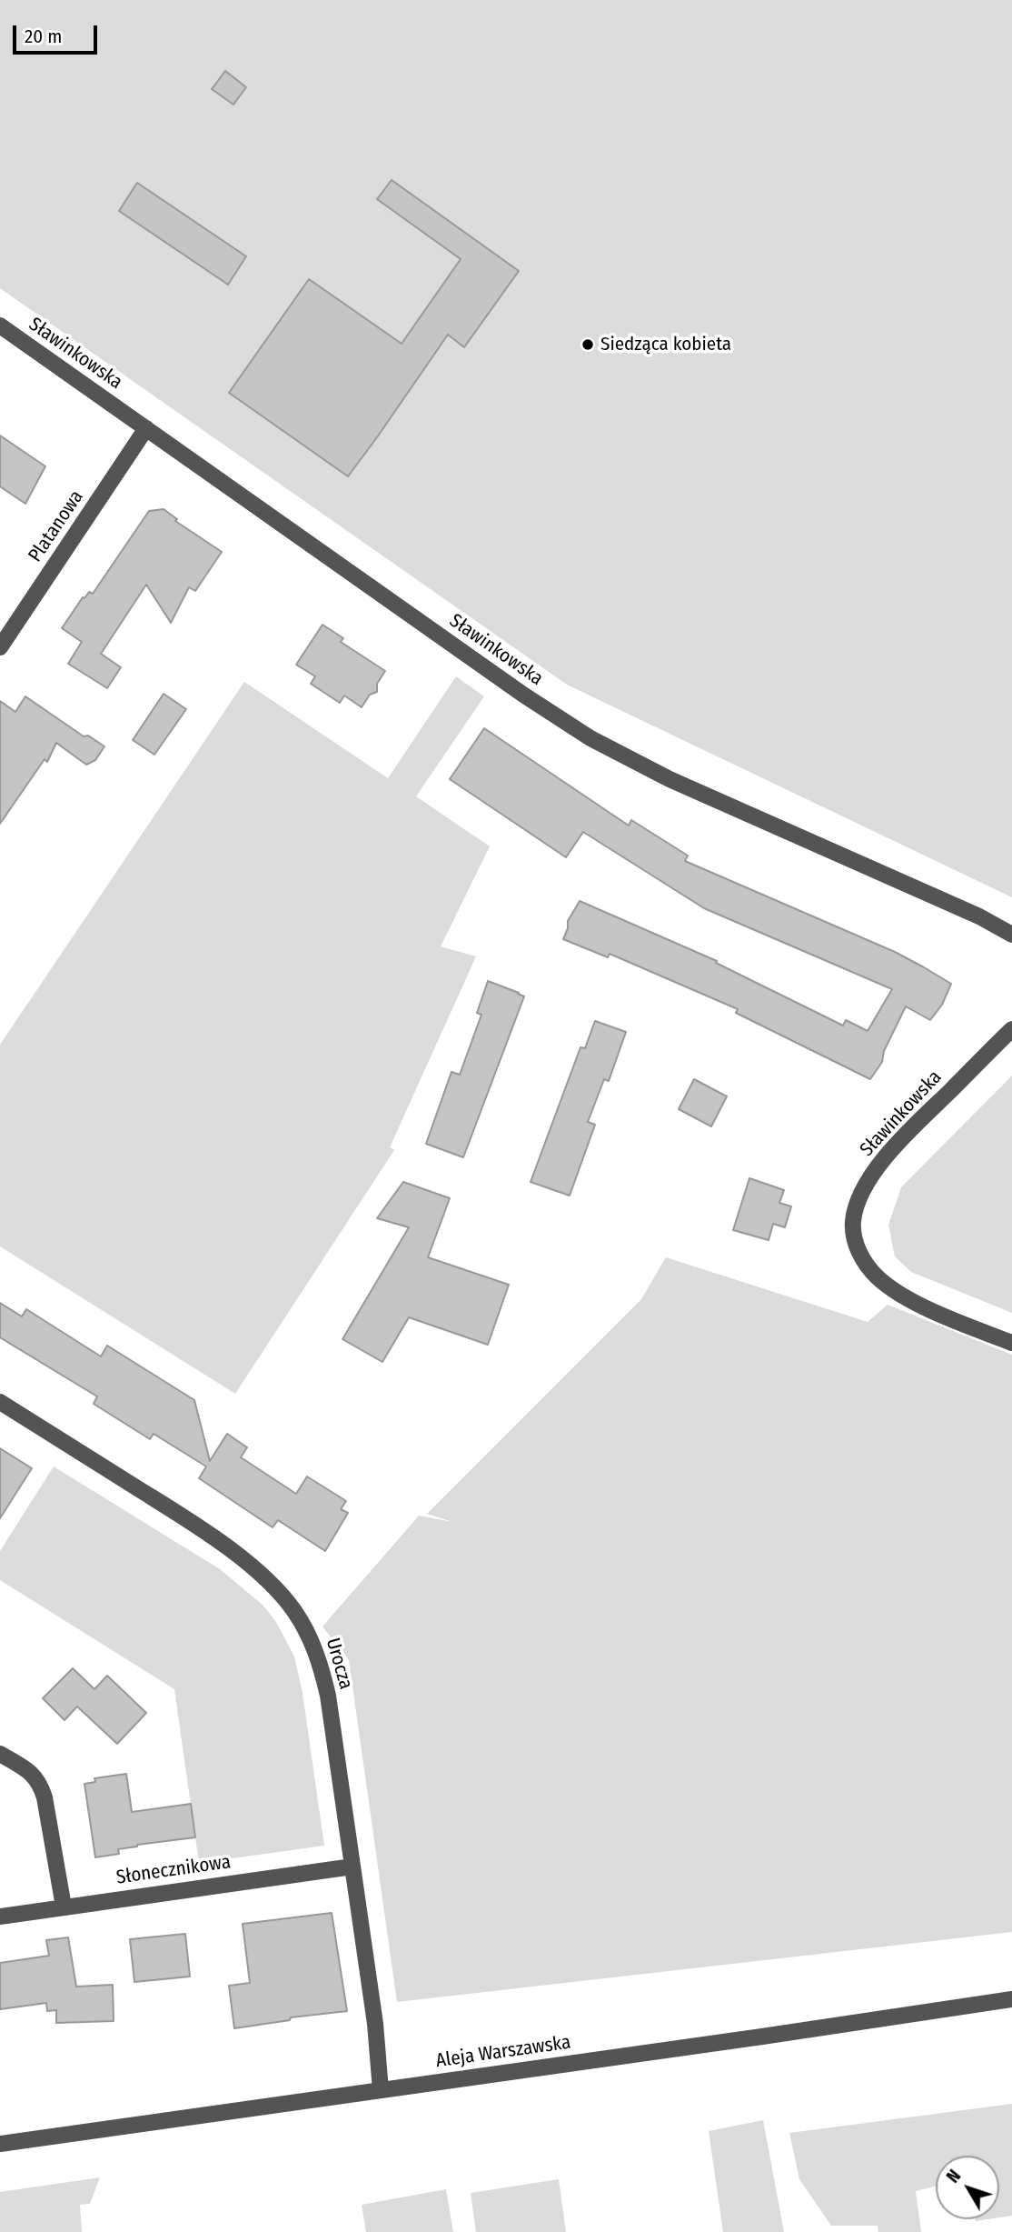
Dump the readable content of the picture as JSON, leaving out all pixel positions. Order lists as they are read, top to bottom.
{
  "streets": {
    "street": [
      "Sławinkowska",
      "Platanowa",
      "Urocza",
      "Słonecznikowa",
      "Aleja Warszawska"
    ]
  },
  "crossings": [
    ["Sławinkowska", "Platanowa"],
    ["Urocza", "Słonecznikowa"],
    ["Urocza", "Aleja Warszawska"]
  ],
  "places": ["Siedząca kobieta"],
  "scale_bar": "20 m",
  "north": "top left"
}
